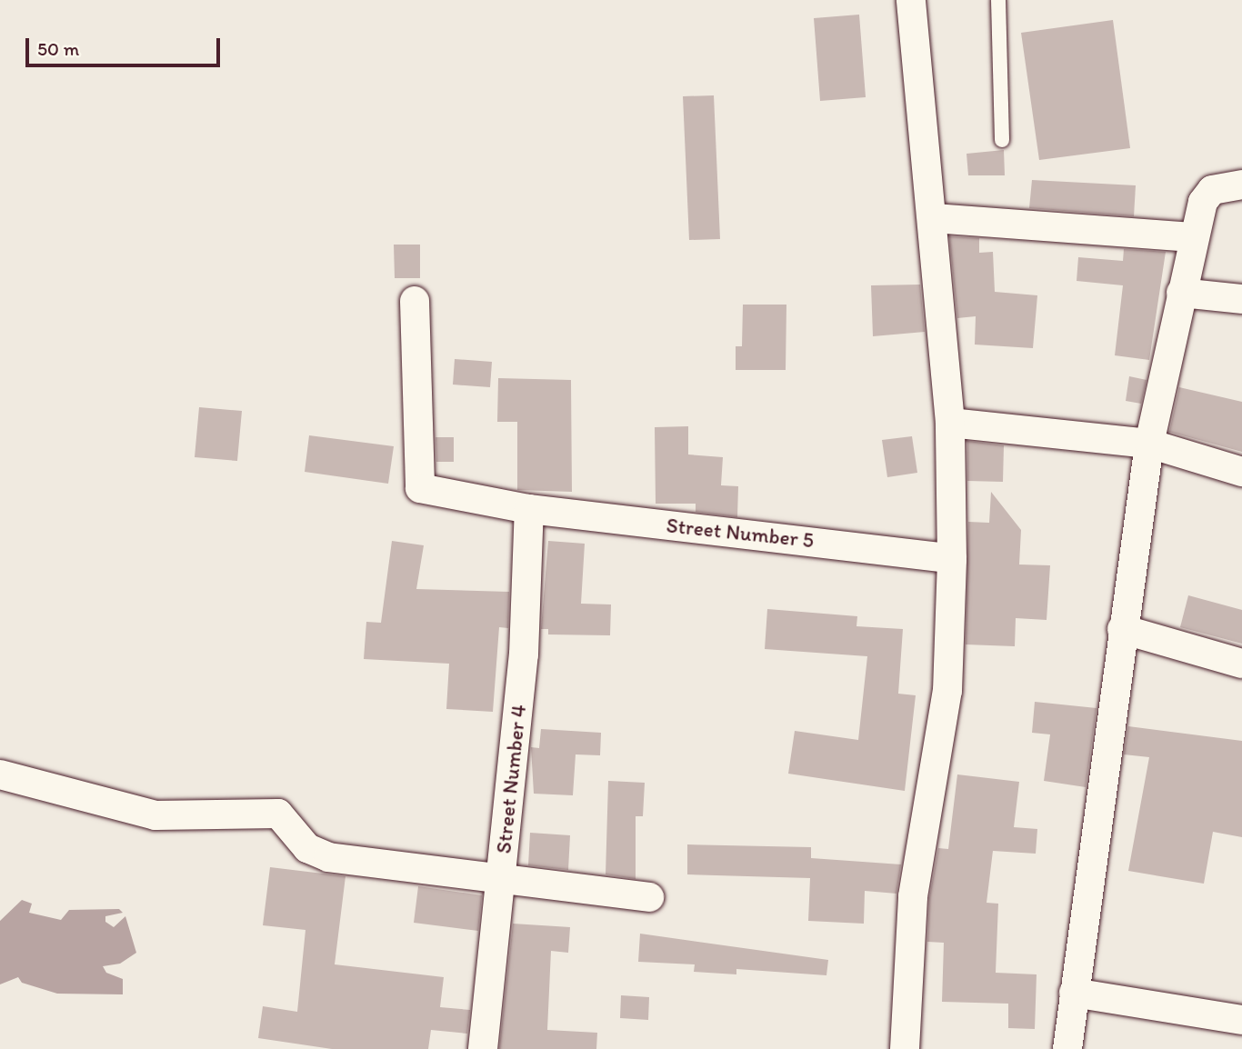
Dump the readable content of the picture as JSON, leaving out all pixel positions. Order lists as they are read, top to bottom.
{
  "streets": {
    "street": ["Street Number 5", "Street Number 4"]
  },
  "crossings": [
    ["Street Number 5", "Street Number 4"]
  ],
  "scale_bar": "50 m"
}
